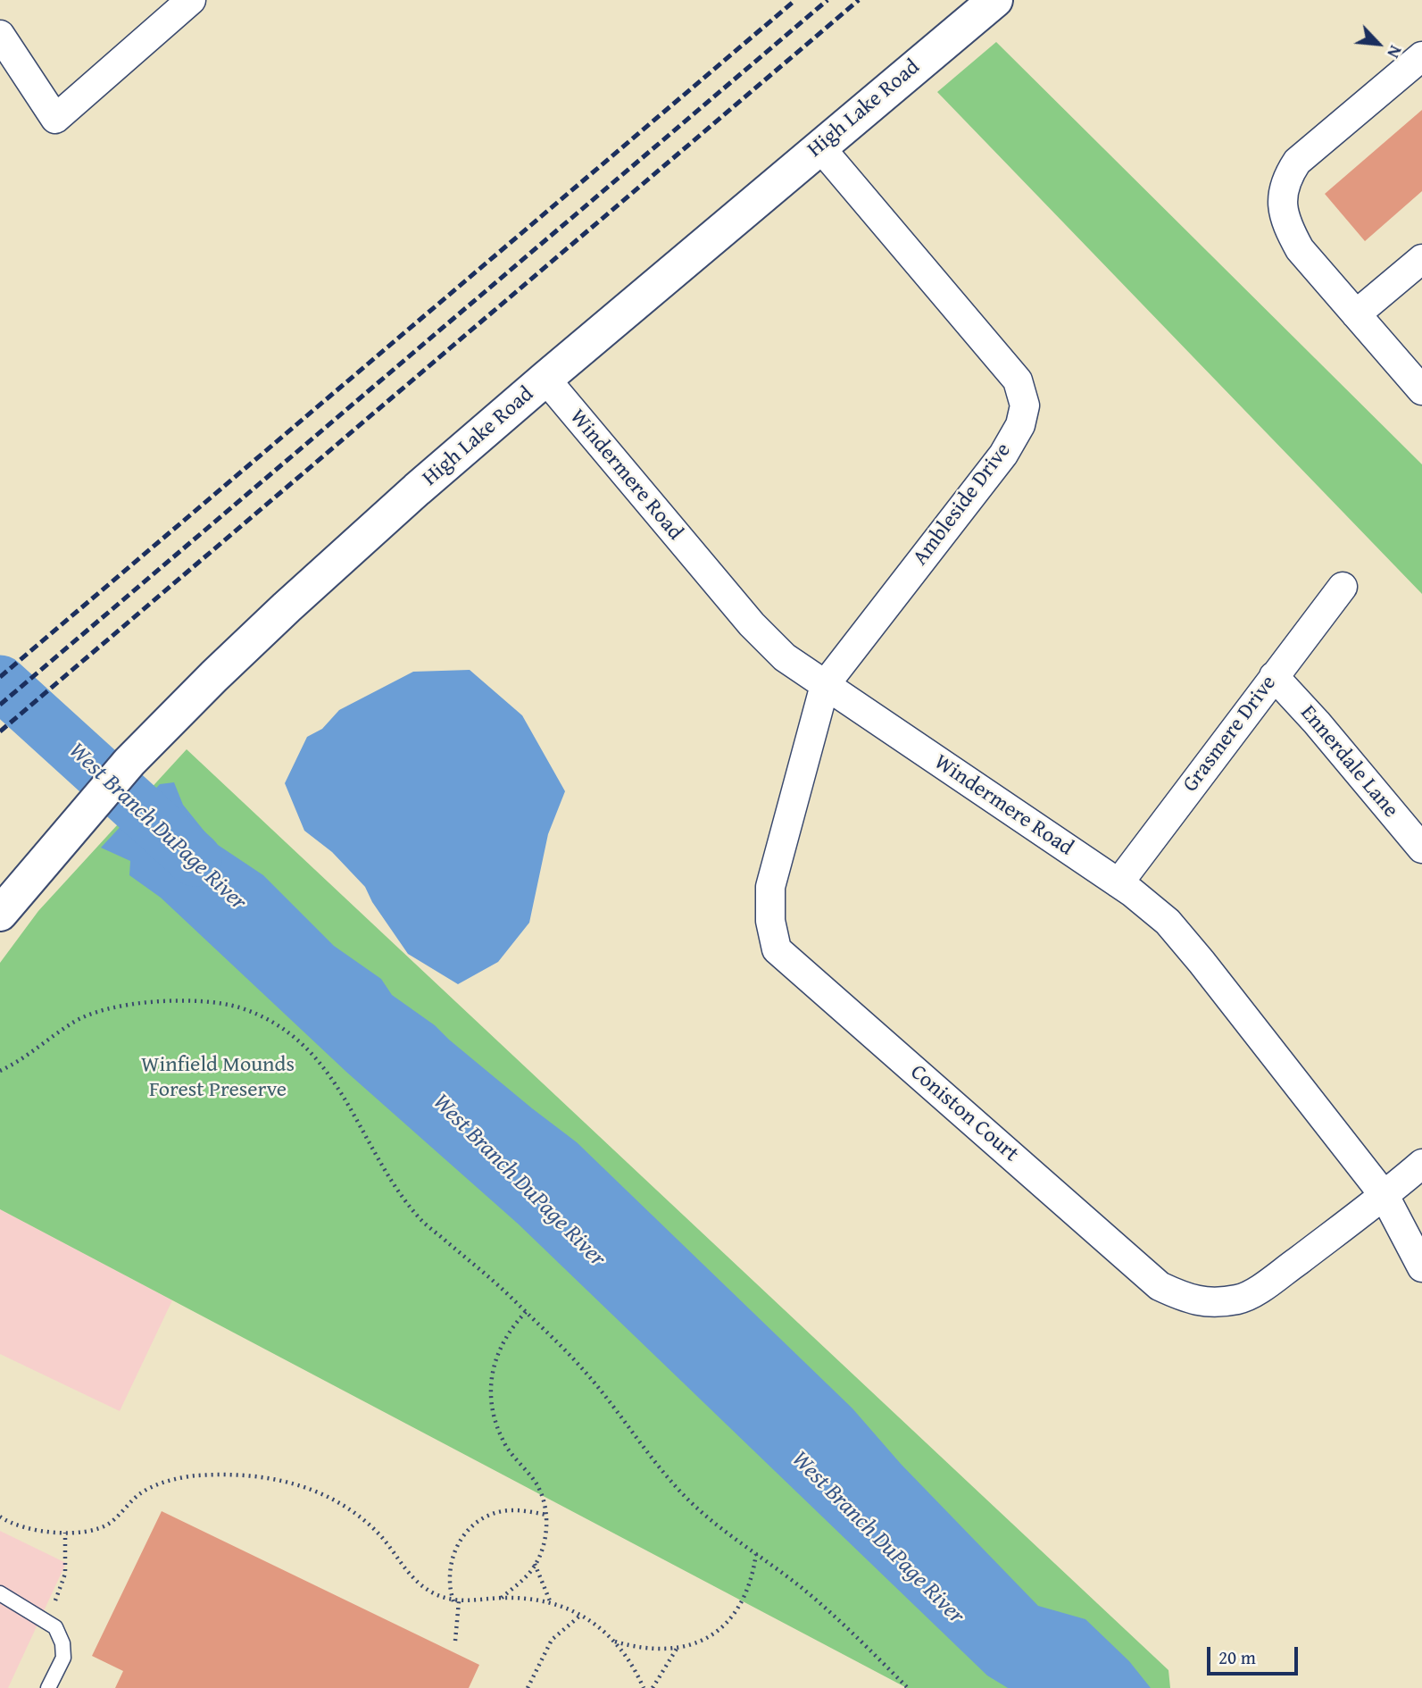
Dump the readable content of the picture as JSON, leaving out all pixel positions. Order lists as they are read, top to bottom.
{
  "streets": {
    "street": [
      "High Lake Road",
      "Windermere Road",
      "Ambleside Drive",
      "Grasmere Drive",
      "Ennerdale Lane",
      "Coniston Court"
    ]
  },
  "crossings": [
    ["High Lake Road", "Windermere Road"],
    ["High Lake Road", "Ambleside Drive"],
    ["Windermere Road", "Ambleside Drive"],
    ["Windermere Road", "Grasmere Drive"],
    ["Windermere Road", "Coniston Court"],
    ["Ambleside Drive", "Coniston Court"],
    ["Grasmere Drive", "Ennerdale Lane"]
  ],
  "water": ["West Branch DuPage River"],
  "parks": ["Winfield Mounds Forest Preserve"],
  "scale_bar": "20 m",
  "north": "bottom right"
}
